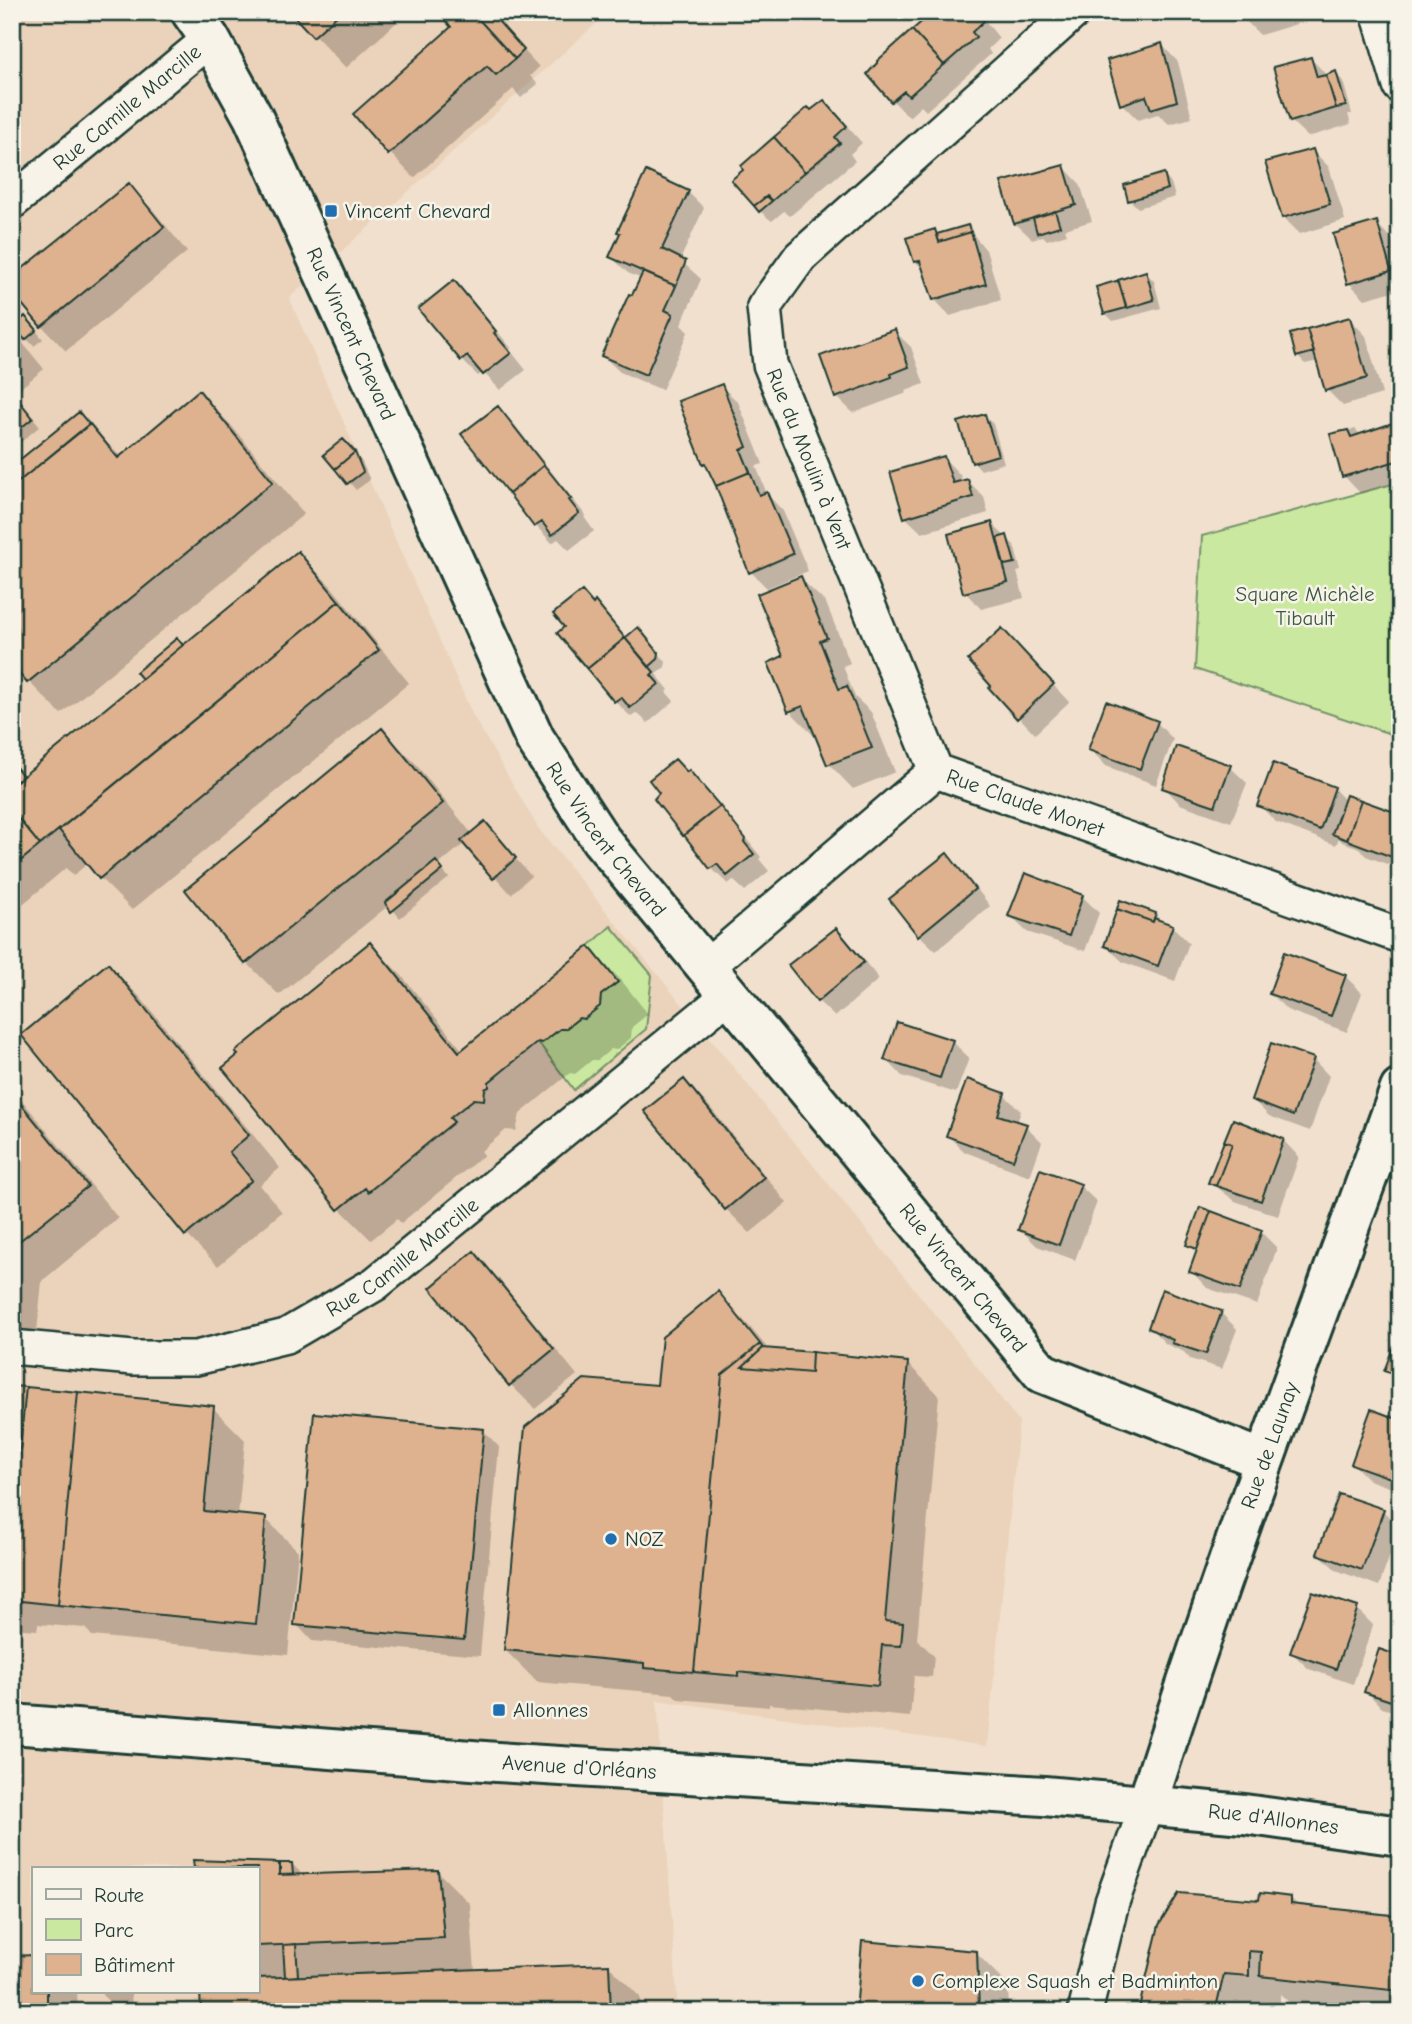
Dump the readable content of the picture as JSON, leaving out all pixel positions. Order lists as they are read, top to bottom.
{
  "streets": {
    "street": [
      "Rue Camille Marcille",
      "Rue Vincent Chevard",
      "Rue du Moulin à Vent",
      "Rue Claude Monet",
      "Rue de Launay",
      "Avenue d'Orléans",
      "Rue d'Allonnes"
    ]
  },
  "crossings": [
    ["Rue Camille Marcille", "Rue Vincent Chevard"],
    ["Rue Camille Marcille", "Rue Claude Monet"],
    ["Rue Vincent Chevard", "Rue Claude Monet"],
    ["Rue Vincent Chevard", "Rue de Launay"],
    ["Rue du Moulin à Vent", "Rue Claude Monet"],
    ["Rue de Launay", "Avenue d'Orléans"],
    ["Rue de Launay", "Rue d'Allonnes"],
    ["Avenue d'Orléans", "Rue d'Allonnes"]
  ],
  "parks": ["Square Michèle Tibault"],
  "places": {
    "transit": ["Vincent Chevard", "Allonnes"],
    "other": ["NOZ", "Complexe Squash et Badminton"]
  },
  "legend": ["Route", "Parc", "Bâtiment"]
}
